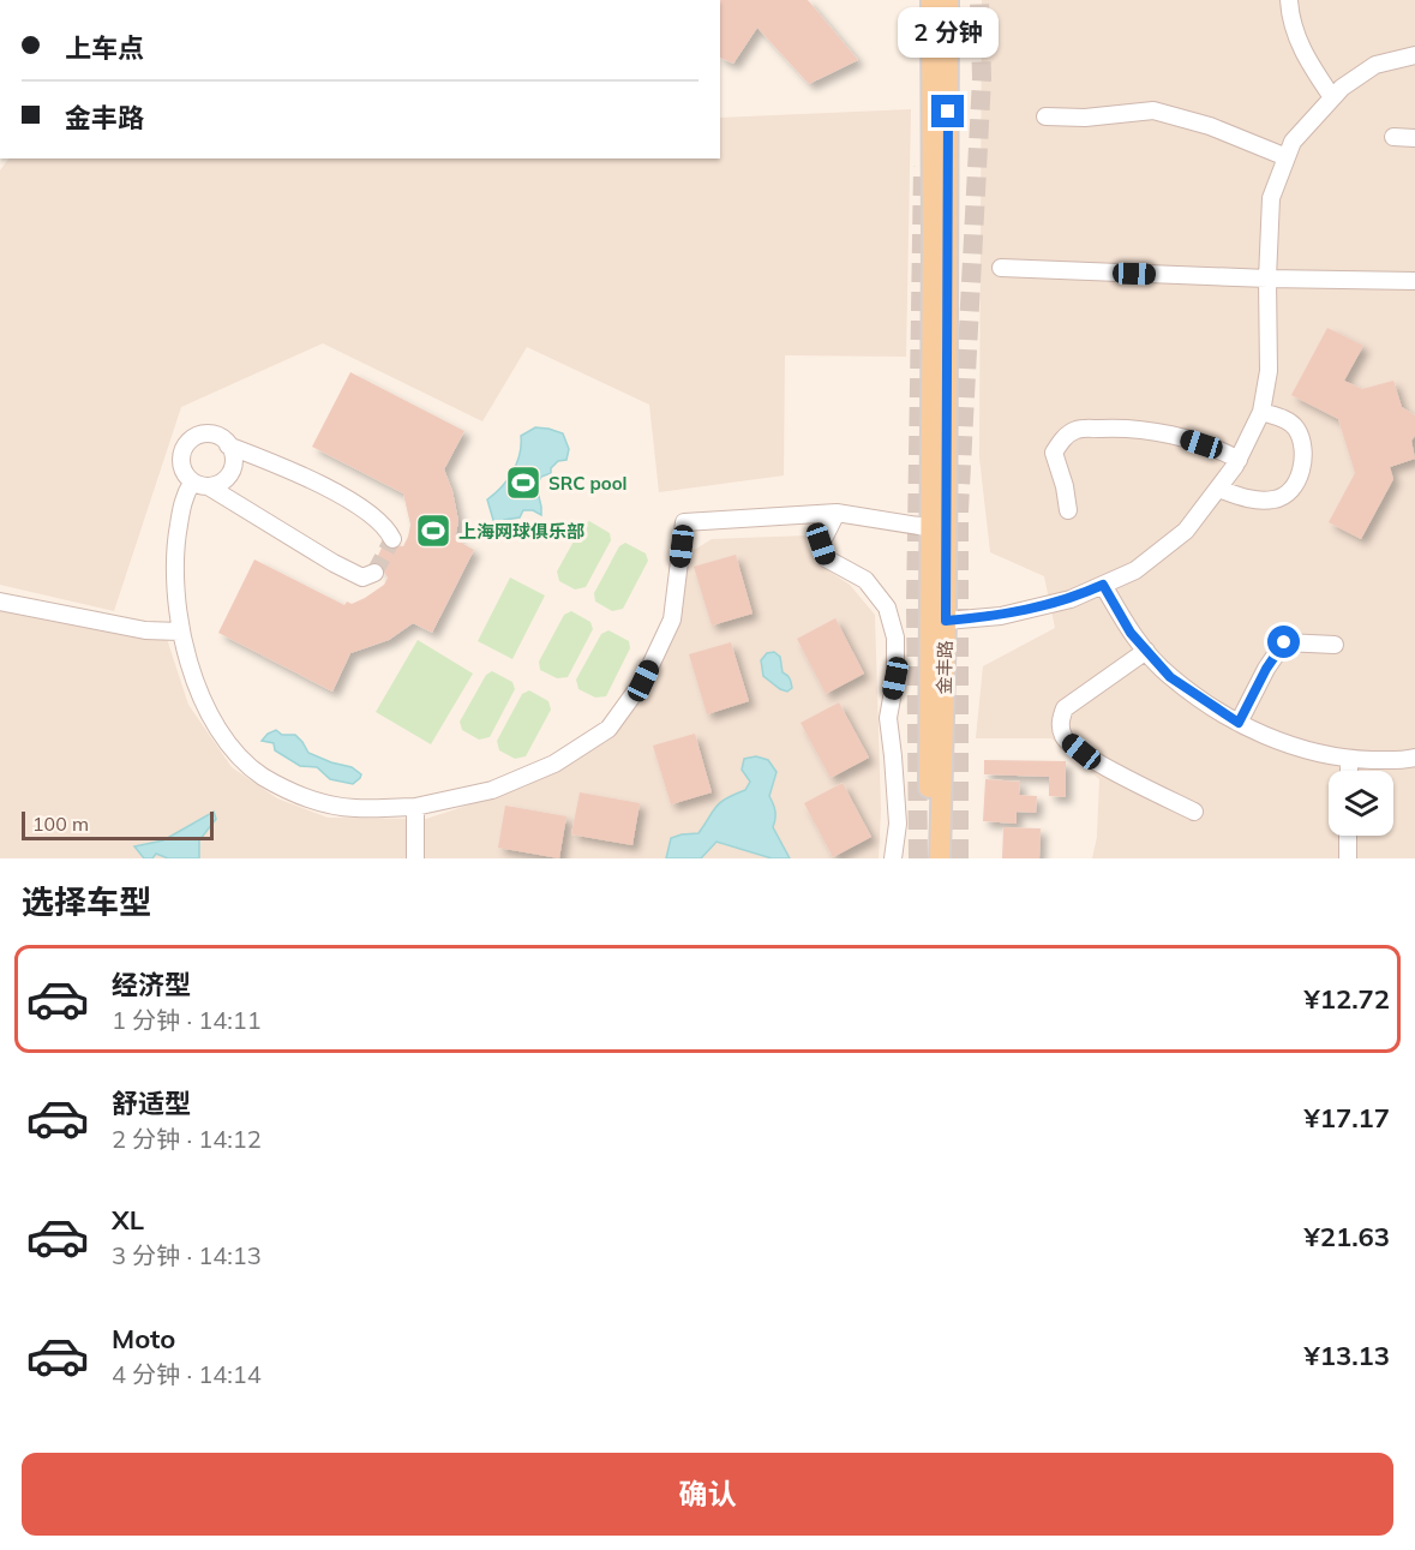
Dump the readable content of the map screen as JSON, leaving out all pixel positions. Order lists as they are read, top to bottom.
{
  "streets": {
    "main road": ["金丰路"]
  },
  "places": {
    "sports": ["SRC pool", "上海网球俱乐部"]
  },
  "scale_bar": "100 m",
  "page": {
    "banner": ["上车点", "金丰路"],
    "bubble": "2 分钟",
    "scale": "100 m",
    "heading": "选择车型",
    "list": [
      {
        "name": "经济型",
        "note": "1 分钟 · 14:11",
        "value": "¥12.72"
      },
      {
        "name": "舒适型",
        "note": "2 分钟 · 14:12",
        "value": "¥17.17"
      },
      {
        "name": "XL",
        "note": "3 分钟 · 14:13",
        "value": "¥21.63"
      },
      {
        "name": "Moto",
        "note": "4 分钟 · 14:14",
        "value": "¥13.13"
      }
    ],
    "buttons": "确认"
  }
}
